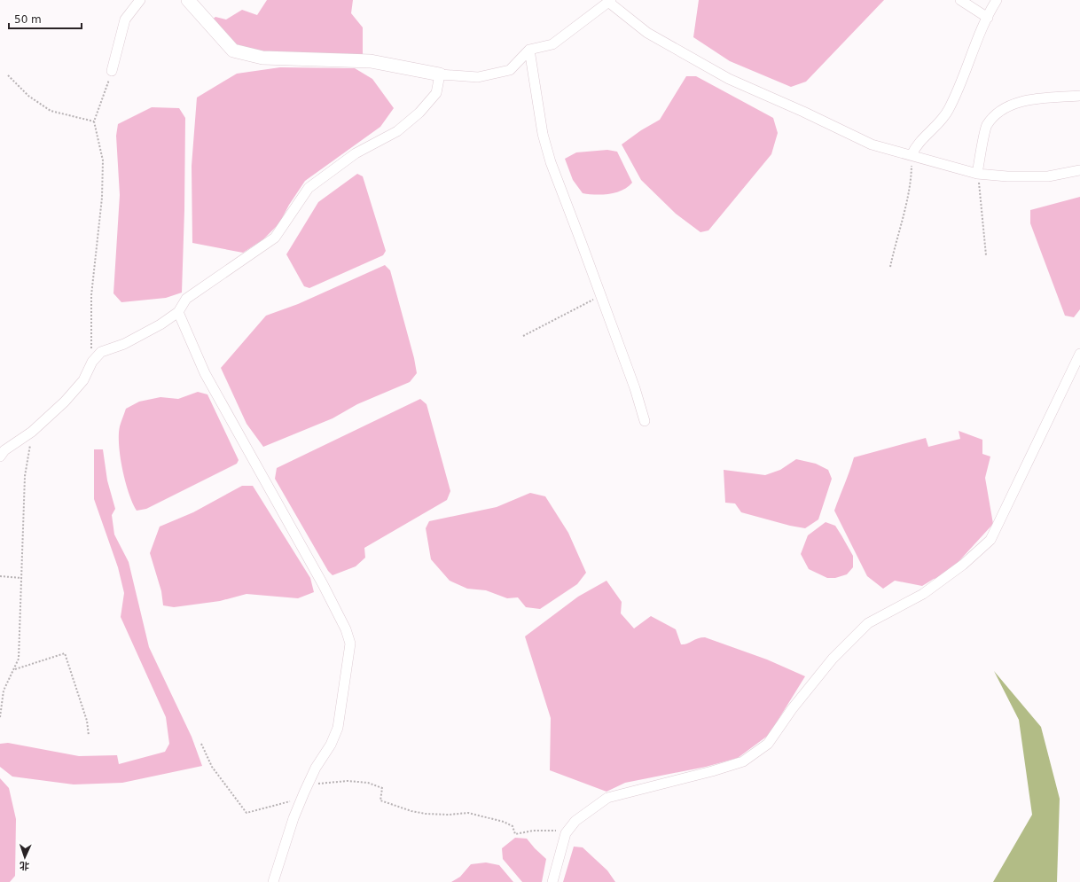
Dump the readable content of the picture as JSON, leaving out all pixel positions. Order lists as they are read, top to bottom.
{
  "scale_bar": "50 m",
  "north": "bottom"
}
